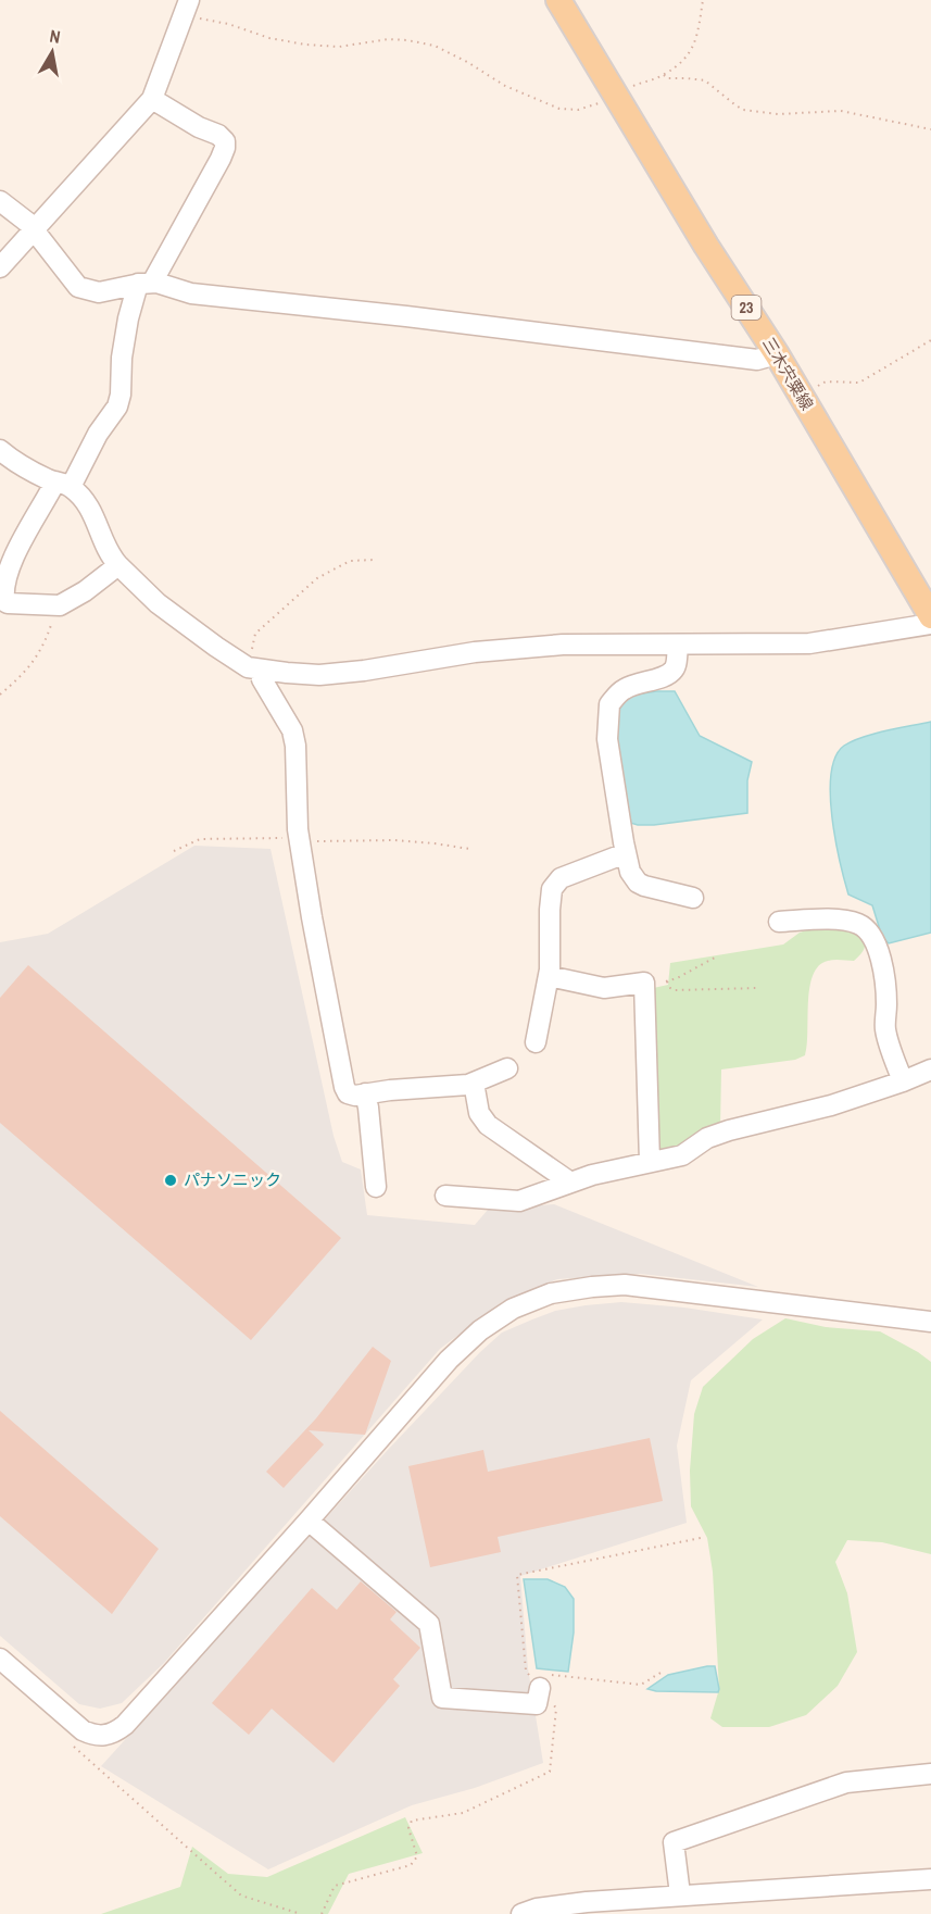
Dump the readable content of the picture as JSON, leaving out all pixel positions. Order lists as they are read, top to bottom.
{
  "streets": {
    "main road": ["23", "三木宍粟線"]
  },
  "places": ["パナソニック"],
  "north": "top"
}
